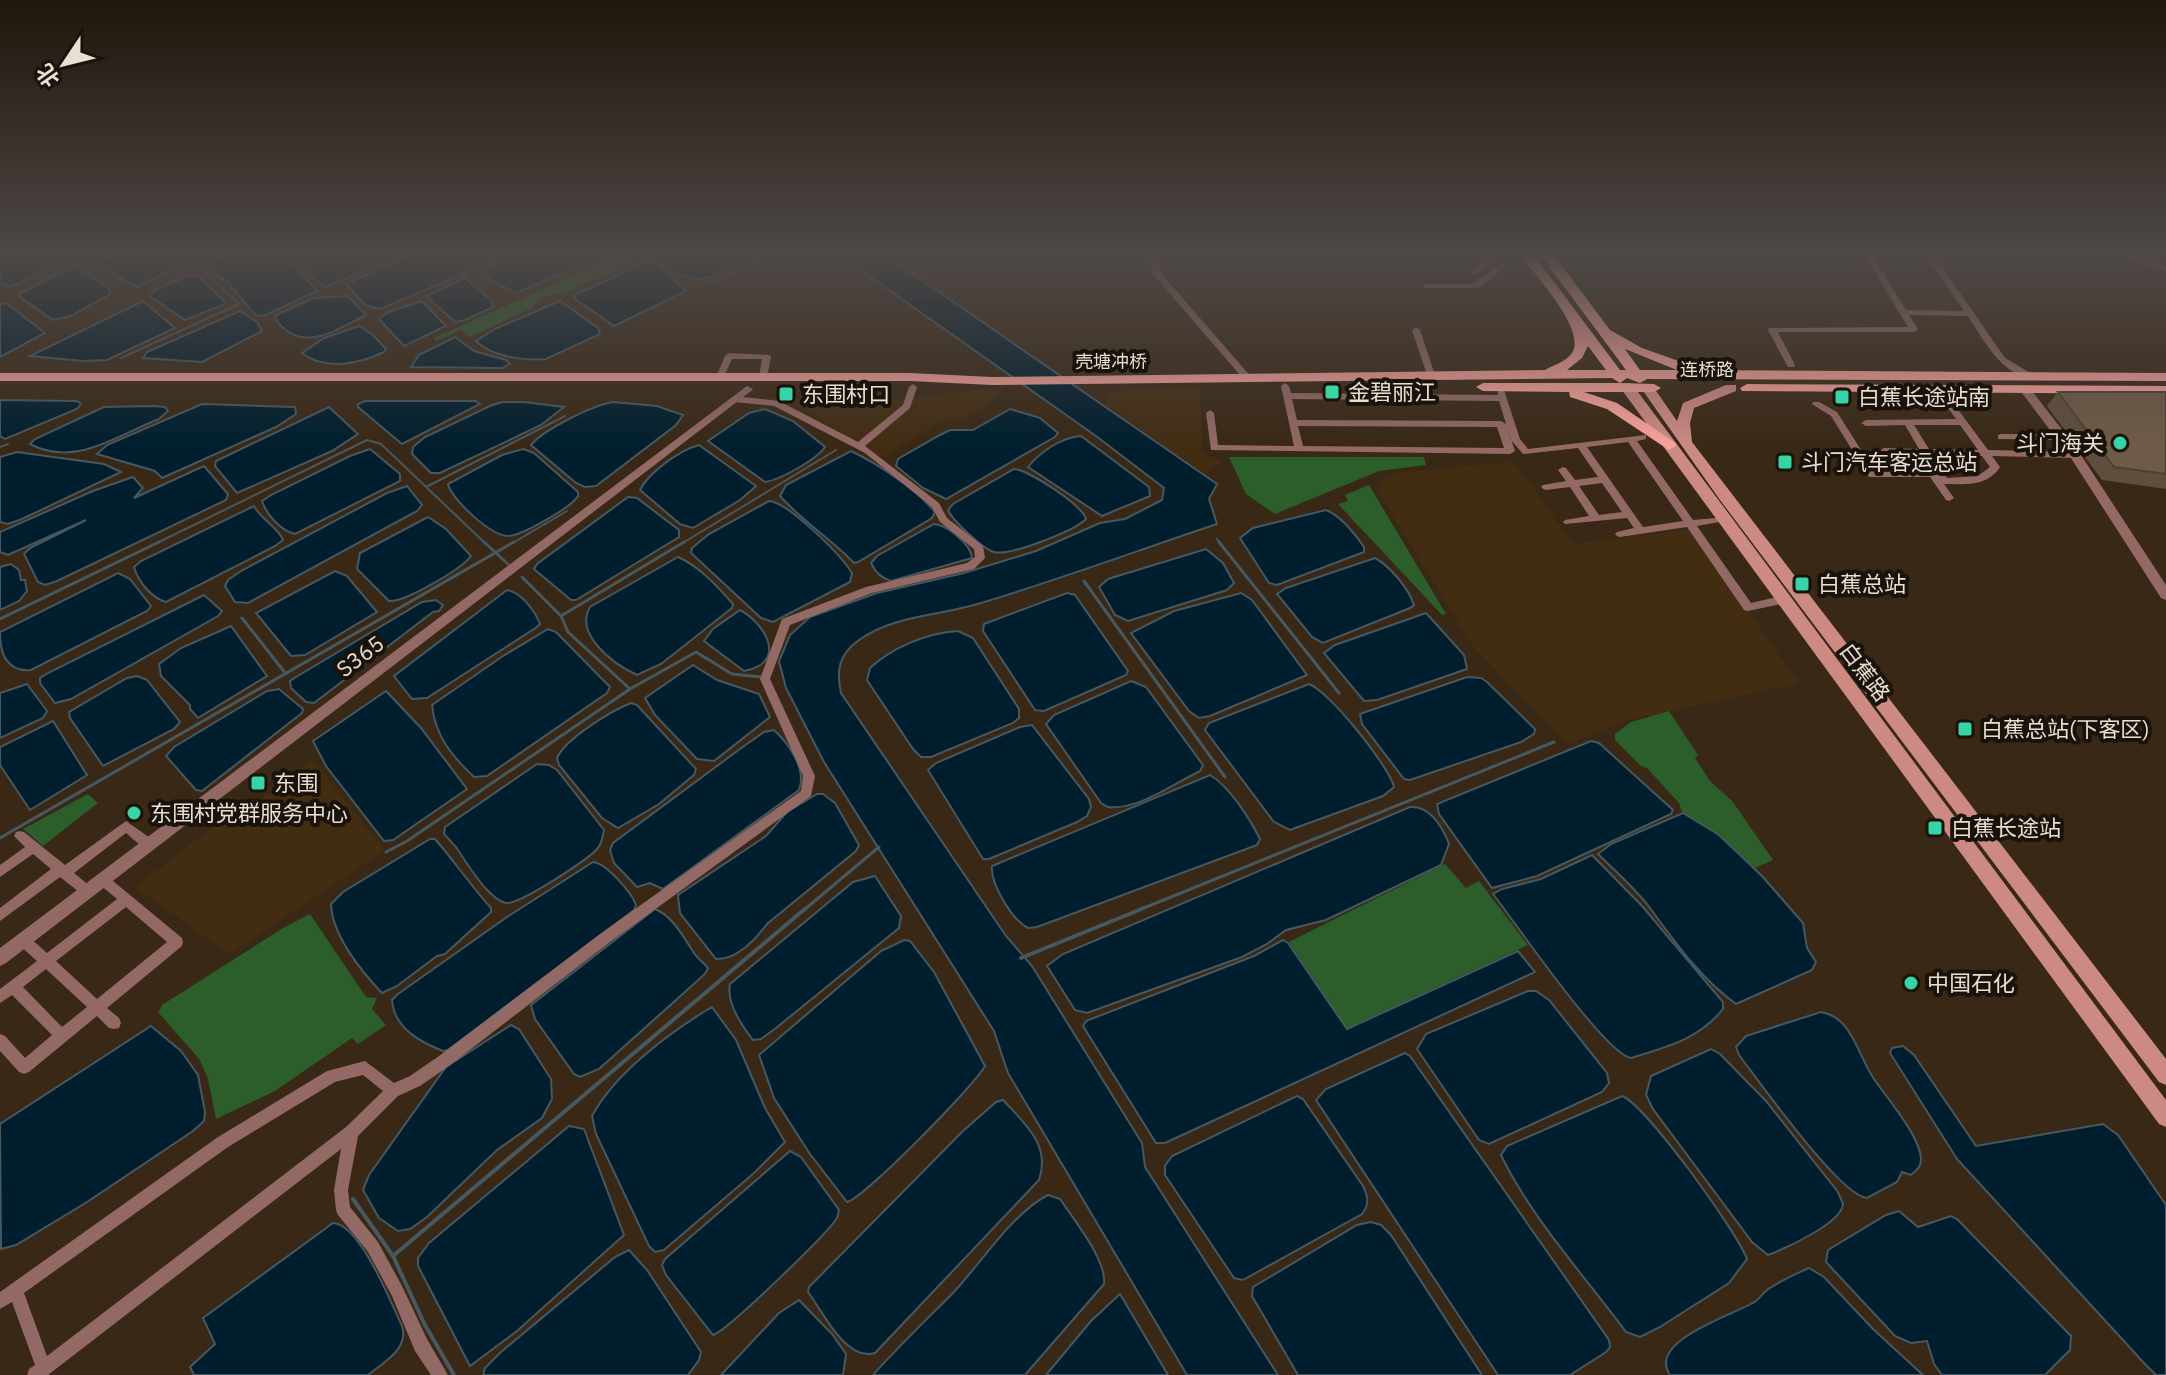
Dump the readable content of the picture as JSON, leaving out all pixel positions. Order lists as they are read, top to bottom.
{
  "streets": {
    "main road": ["壳塘冲桥", "连桥路", "白蕉路"],
    "street": ["S365"]
  },
  "crossings": [
    ["壳塘冲桥", "连桥路"],
    ["连桥路", "白蕉路"]
  ],
  "places": {
    "transit": [
      "金碧丽江",
      "东围村口",
      "白蕉长途站南",
      "斗门汽车客运总站",
      "白蕉总站",
      "白蕉总站(下客区)",
      "东围",
      "白蕉长途站"
    ],
    "other": ["斗门海关", "东围村党群服务中心", "中国石化"]
  },
  "north": "bottom left"
}
